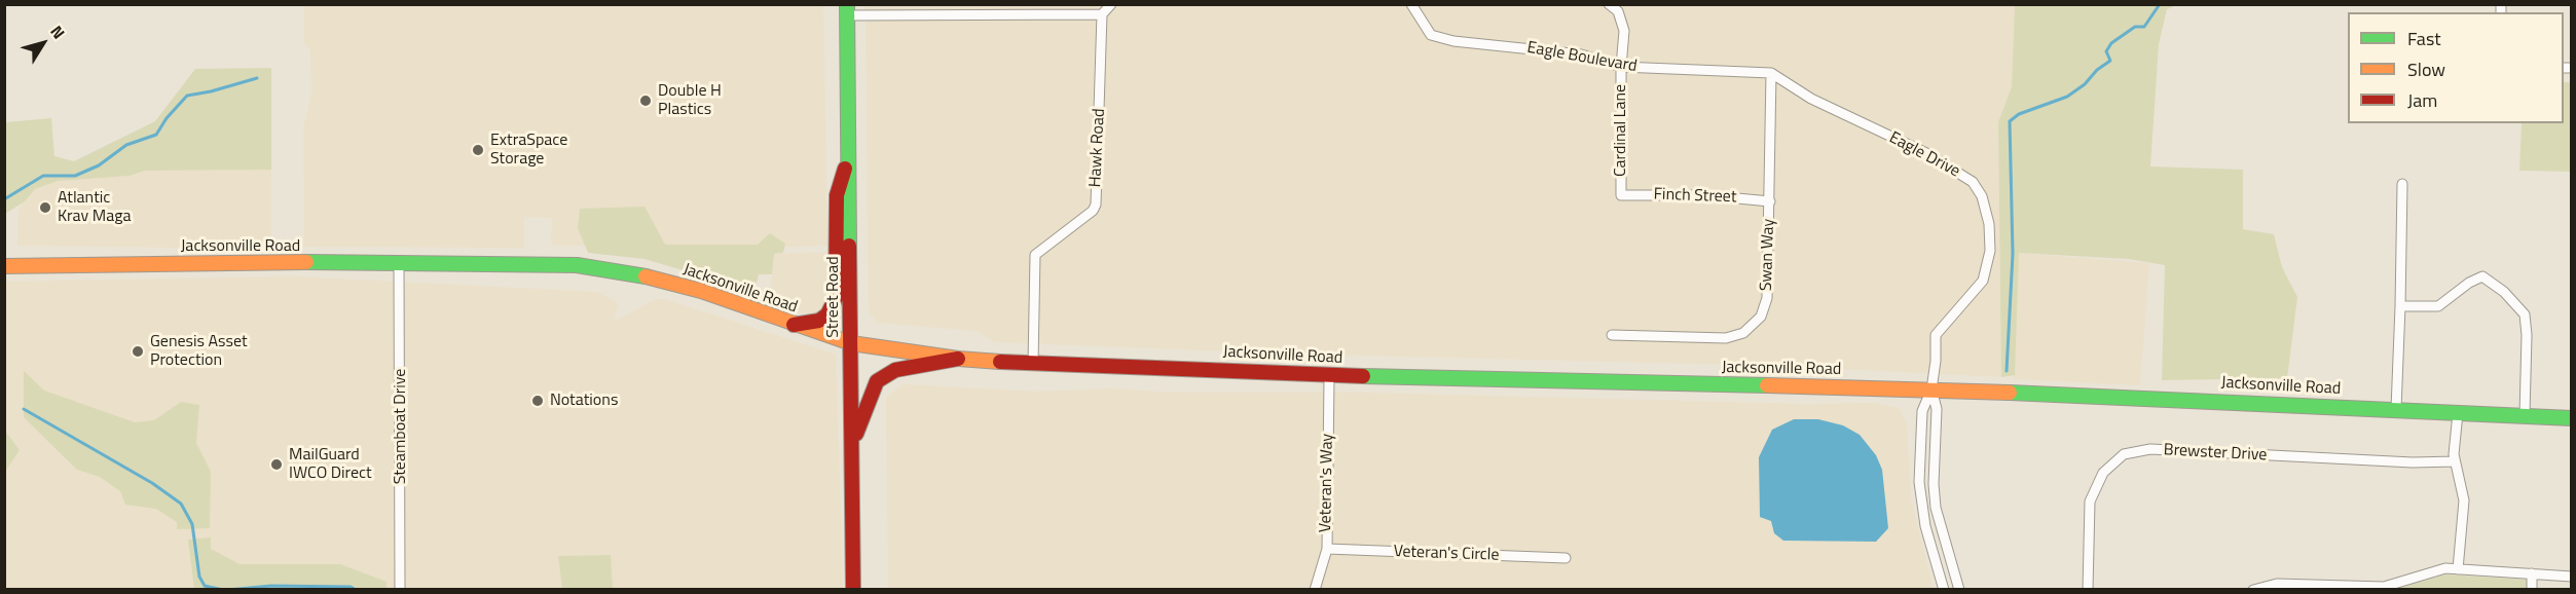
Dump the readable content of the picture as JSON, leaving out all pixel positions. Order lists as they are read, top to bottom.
{
  "streets": {
    "main road": ["Jacksonville Road", "Street Road"],
    "street": [
      "Eagle Boulevard",
      "Cardinal Lane",
      "Hawk Road",
      "Eagle Drive",
      "Finch Street",
      "Swan Way",
      "Steamboat Drive",
      "Brewster Drive",
      "Veteran's Way",
      "Veteran's Circle"
    ]
  },
  "crossings": [
    ["Eagle Boulevard", "Cardinal Lane"],
    ["Eagle Boulevard", "Eagle Drive"],
    ["Eagle Boulevard", "Swan Way"],
    ["Cardinal Lane", "Finch Street"],
    ["Hawk Road", "Jacksonville Road"],
    ["Eagle Drive", "Jacksonville Road"],
    ["Eagle Drive", "Swan Way"],
    ["Finch Street", "Swan Way"],
    ["Jacksonville Road", "Street Road"],
    ["Jacksonville Road", "Steamboat Drive"],
    ["Jacksonville Road", "Veteran's Way"],
    ["Veteran's Way", "Veteran's Circle"]
  ],
  "places": [
    "Double H Plastics",
    "ExtraSpace Storage",
    "Atlantic Krav Maga",
    "Genesis Asset Protection",
    "Notations",
    "MailGuard IWCO Direct"
  ],
  "legend": ["Fast", "Slow", "Jam"],
  "north": "top right"
}
